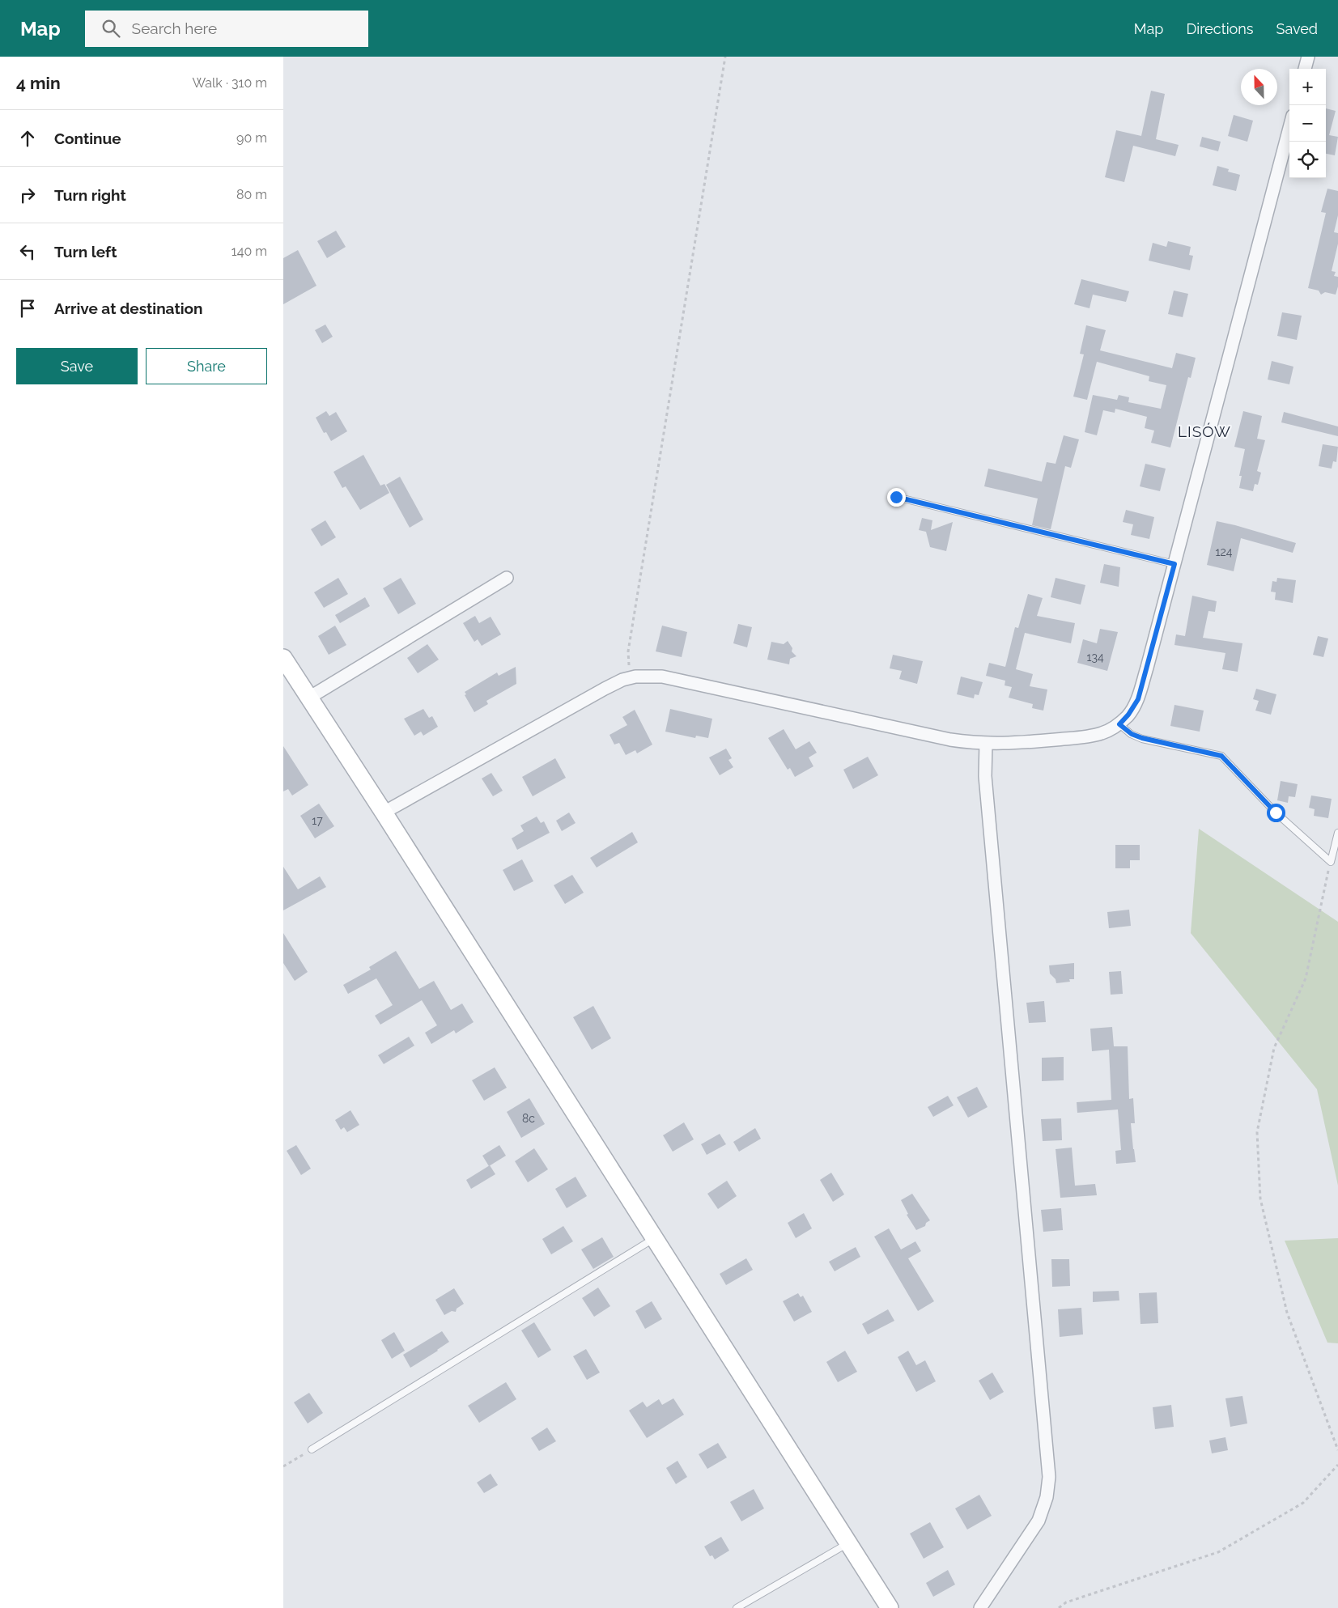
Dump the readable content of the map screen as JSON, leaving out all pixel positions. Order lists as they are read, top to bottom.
{
  "districts": ["LISÓW"],
  "house_numbers": [
    "124",
    "134",
    "17",
    "8c"
  ],
  "north": "top",
  "page": {
    "header": "Map",
    "search": "Search here",
    "nav": ["Map", "Directions", "Saved"],
    "heading": ["4 min", "Walk · 310 m"],
    "map_buttons": ["+", "−"],
    "list": [
      ["Continue", "90 m"],
      ["Turn right", "80 m"],
      ["Turn left", "140 m"],
      "Arrive at destination"
    ],
    "buttons": ["Save", "Share"]
  }
}
